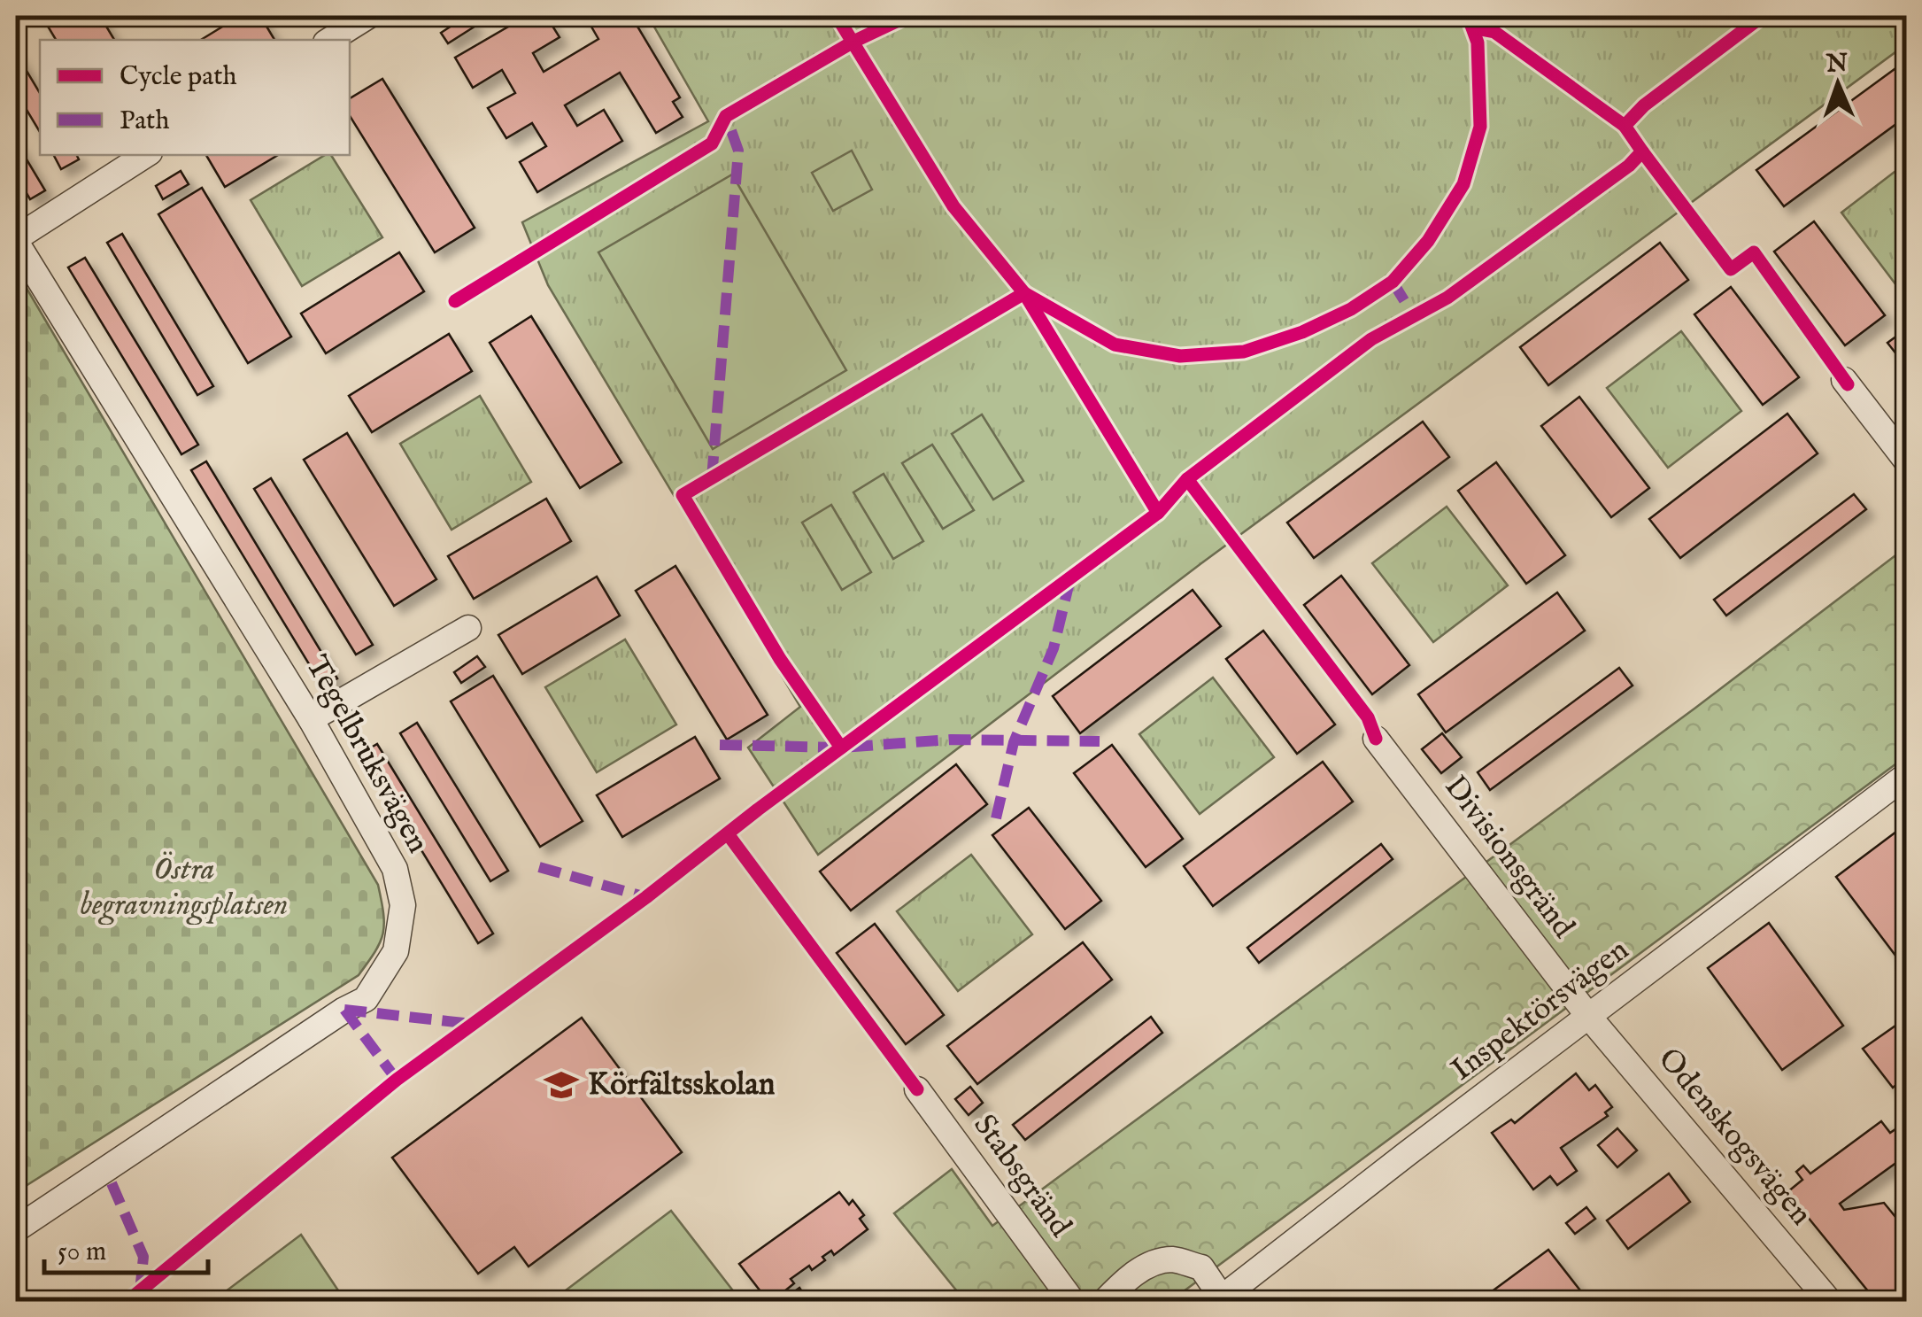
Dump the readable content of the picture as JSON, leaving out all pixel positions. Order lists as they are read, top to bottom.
{
  "streets": {
    "street": [
      "Tegelbruksvägen",
      "Divisionsgränd",
      "Inspektörsvägen",
      "Odenskogsvägen",
      "Stabsgränd"
    ]
  },
  "crossings": [
    ["Divisionsgränd", "Inspektörsvägen"],
    ["Divisionsgränd", "Odenskogsvägen"],
    ["Inspektörsvägen", "Odenskogsvägen"]
  ],
  "parks": ["Östra begravningsplatsen"],
  "places": {
    "school or university": ["Körfältsskolan"]
  },
  "legend": ["Cycle path", "Path"],
  "scale_bar": "50 m",
  "north": "top"
}
